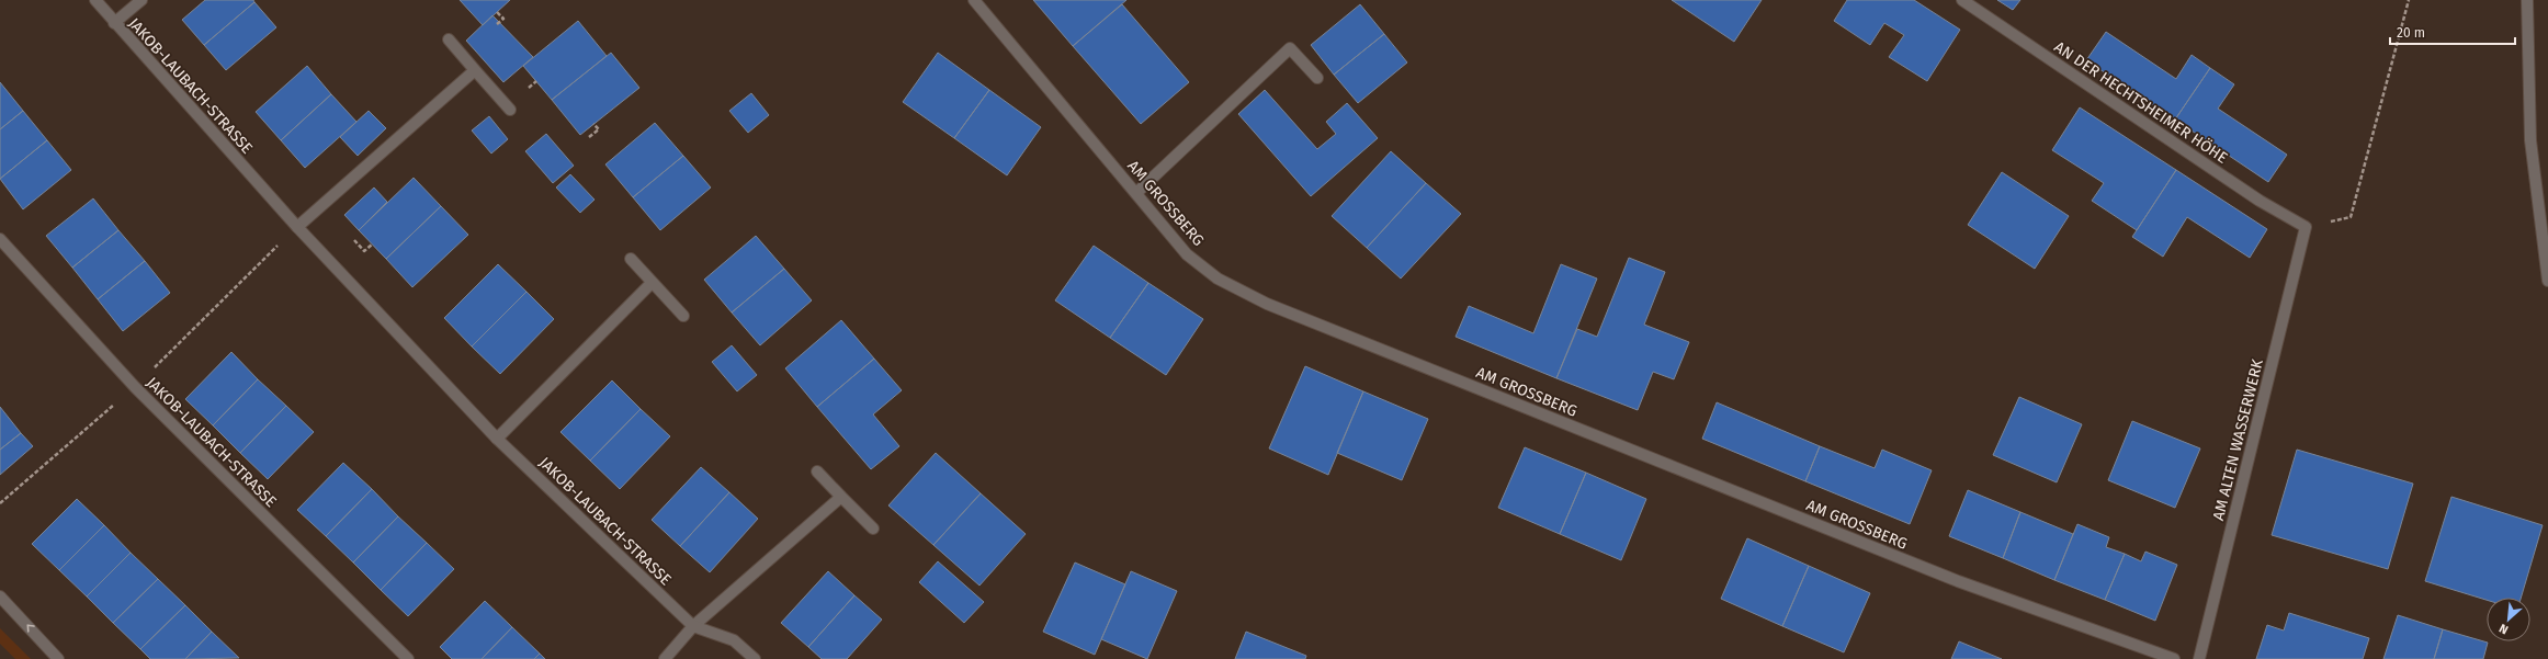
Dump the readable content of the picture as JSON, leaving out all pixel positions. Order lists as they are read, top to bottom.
{
  "streets": {
    "street": [
      "JAKOB-LAUBACH-STRASSE",
      "AN DER HECHTSHEIMER HÖHE",
      "AM GROSSBERG",
      "AM ALTEN WASSERWERK"
    ]
  },
  "crossings": [
    ["AN DER HECHTSHEIMER HÖHE", "AM ALTEN WASSERWERK"]
  ],
  "scale_bar": "20 m",
  "north": "bottom left"
}
